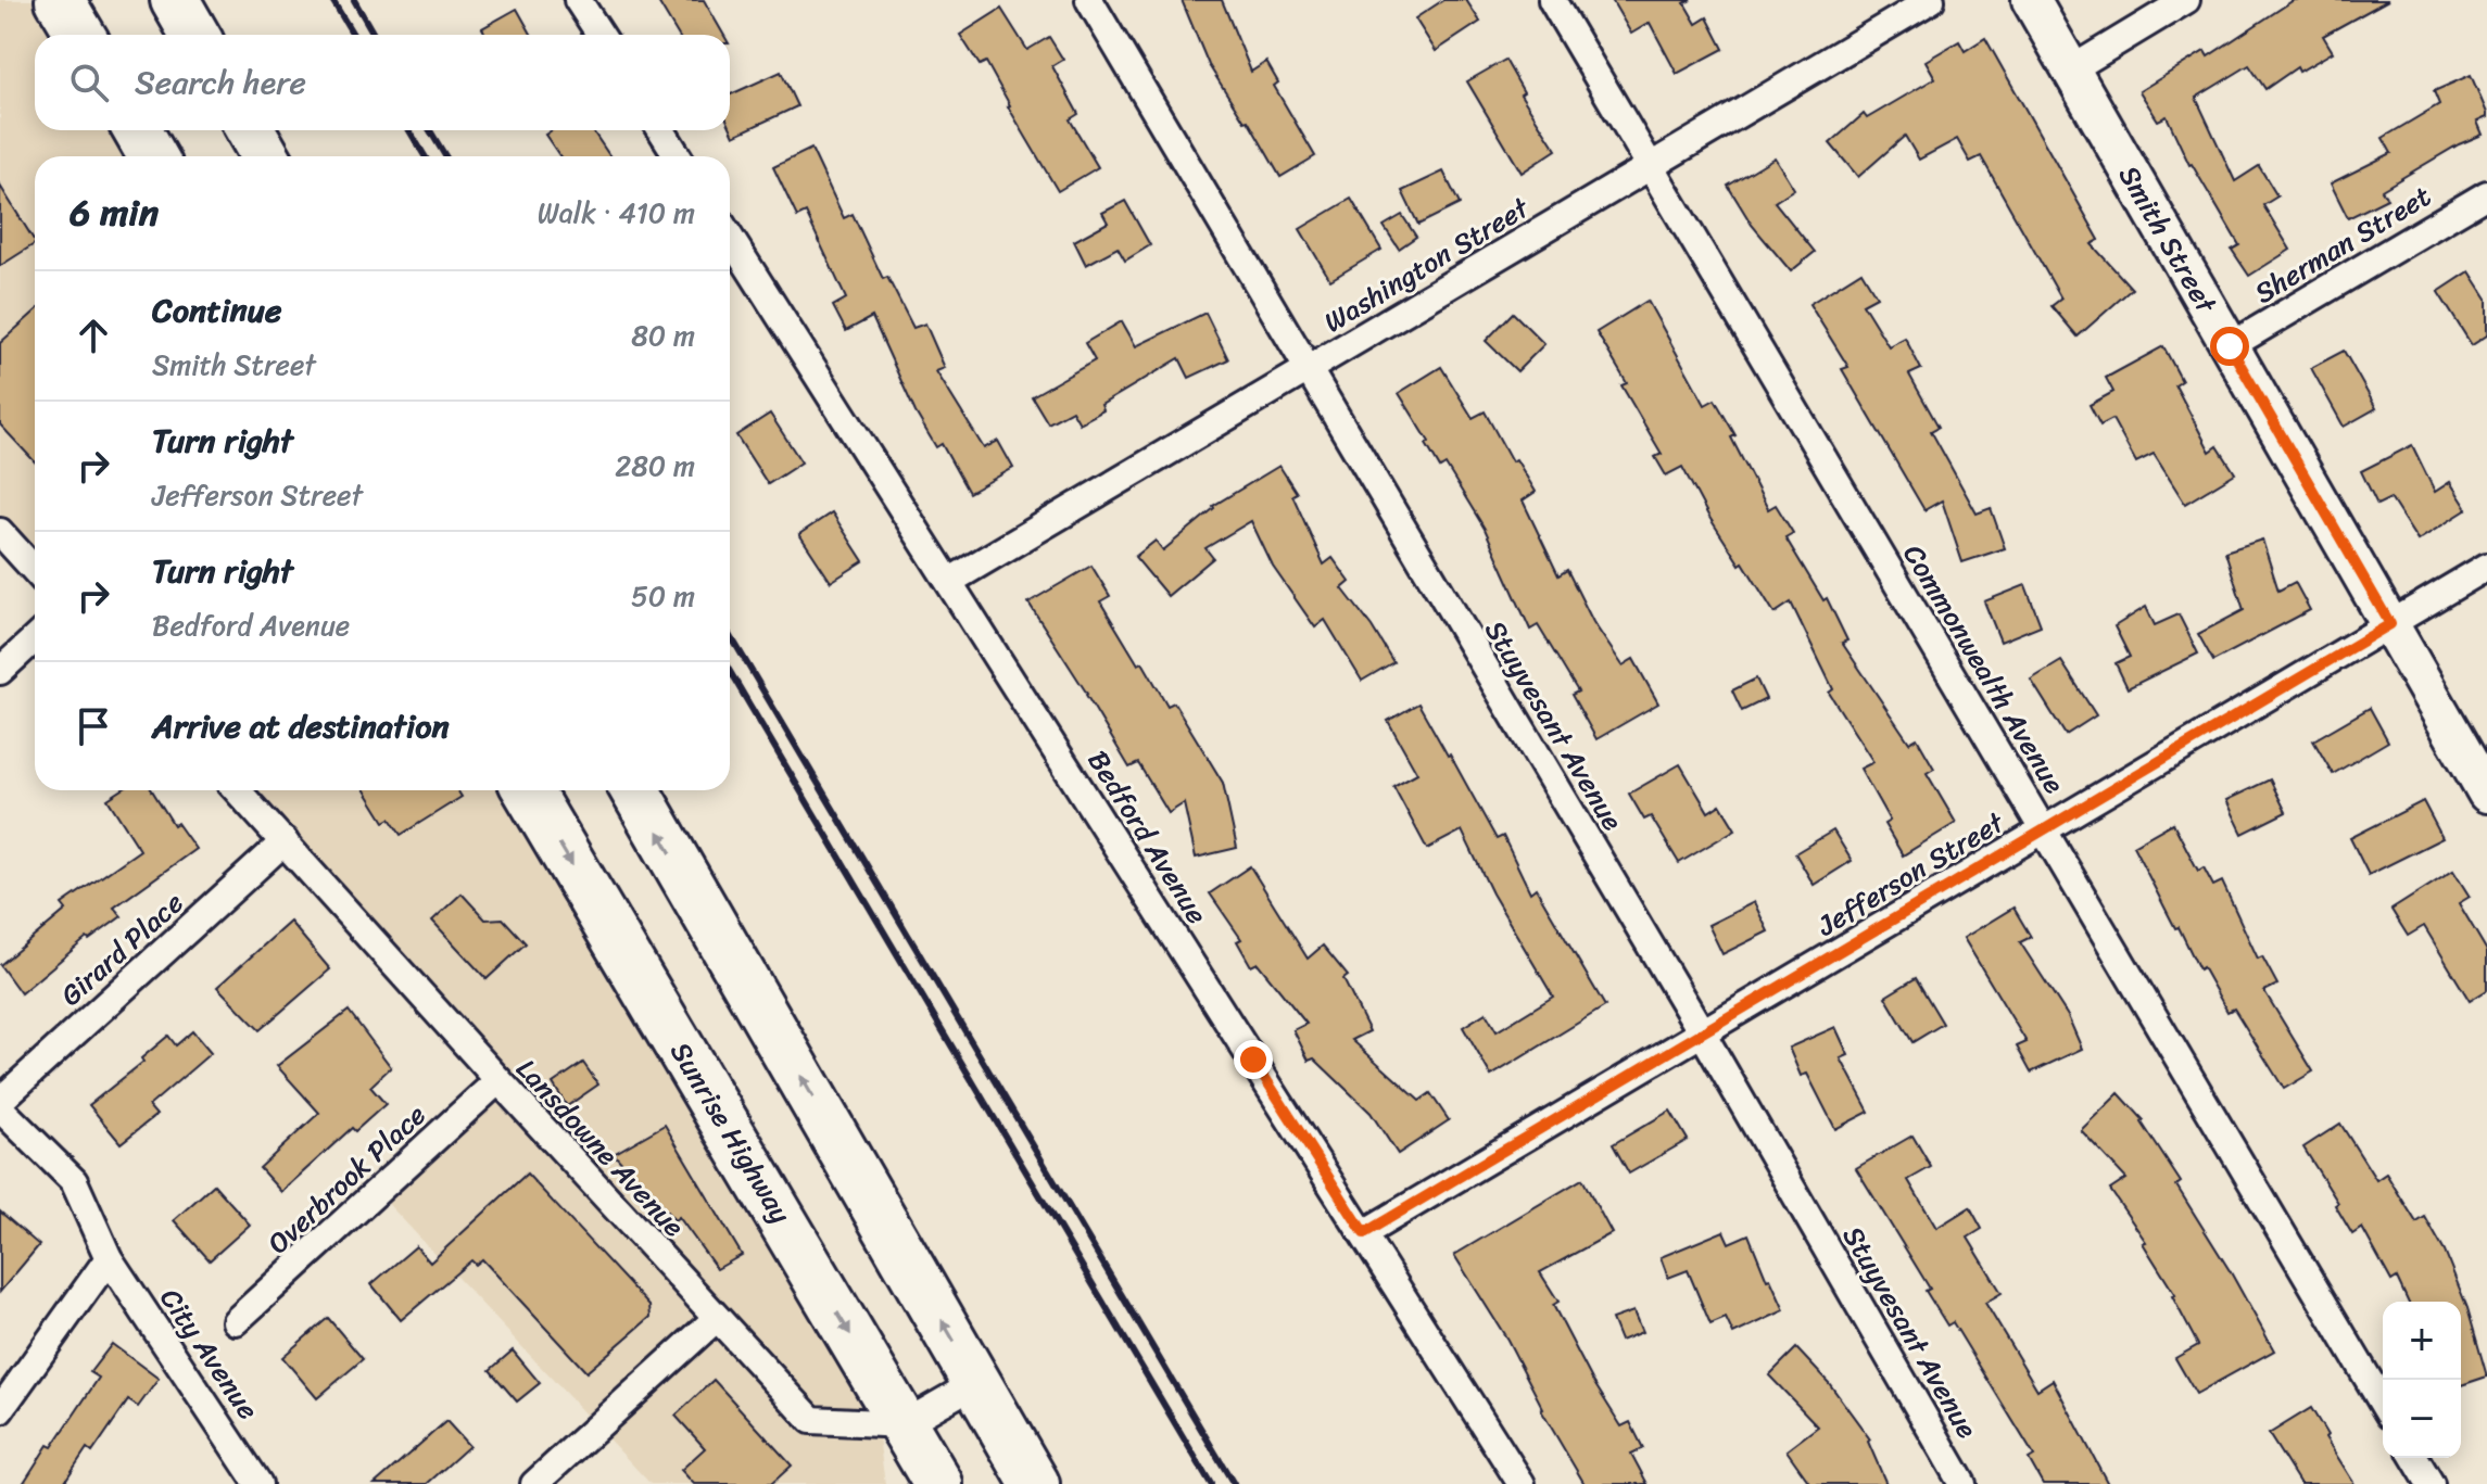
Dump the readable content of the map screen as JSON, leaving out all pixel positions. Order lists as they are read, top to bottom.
{
  "streets": {
    "highway": ["Sunrise Highway"],
    "street": [
      "Smith Street",
      "Sherman Street",
      "Washington Street",
      "Commonwealth Avenue",
      "Stuyvesant Avenue",
      "Bedford Avenue",
      "Jefferson Street",
      "Girard Place",
      "Lansdowne Avenue",
      "Overbrook Place",
      "City Avenue"
    ]
  },
  "crossings": [
    ["Smith Street", "Sherman Street"],
    ["Smith Street", "Jefferson Street"],
    ["Washington Street", "Commonwealth Avenue"],
    ["Washington Street", "Stuyvesant Avenue"],
    ["Washington Street", "Bedford Avenue"],
    ["Commonwealth Avenue", "Jefferson Street"],
    ["Stuyvesant Avenue", "Jefferson Street"],
    ["Bedford Avenue", "Jefferson Street"],
    ["Girard Place", "Lansdowne Avenue"],
    ["Sunrise Highway", "Lansdowne Avenue"],
    ["Lansdowne Avenue", "Overbrook Place"]
  ],
  "page": {
    "search": "Search here",
    "heading": ["6 min", "Walk · 410 m"],
    "list": [
      ["Continue", "Smith Street", "80 m"],
      ["Turn right", "Jefferson Street", "280 m"],
      ["Turn right", "Bedford Avenue", "50 m"],
      "Arrive at destination"
    ],
    "map_buttons": ["+", "−"]
  }
}
